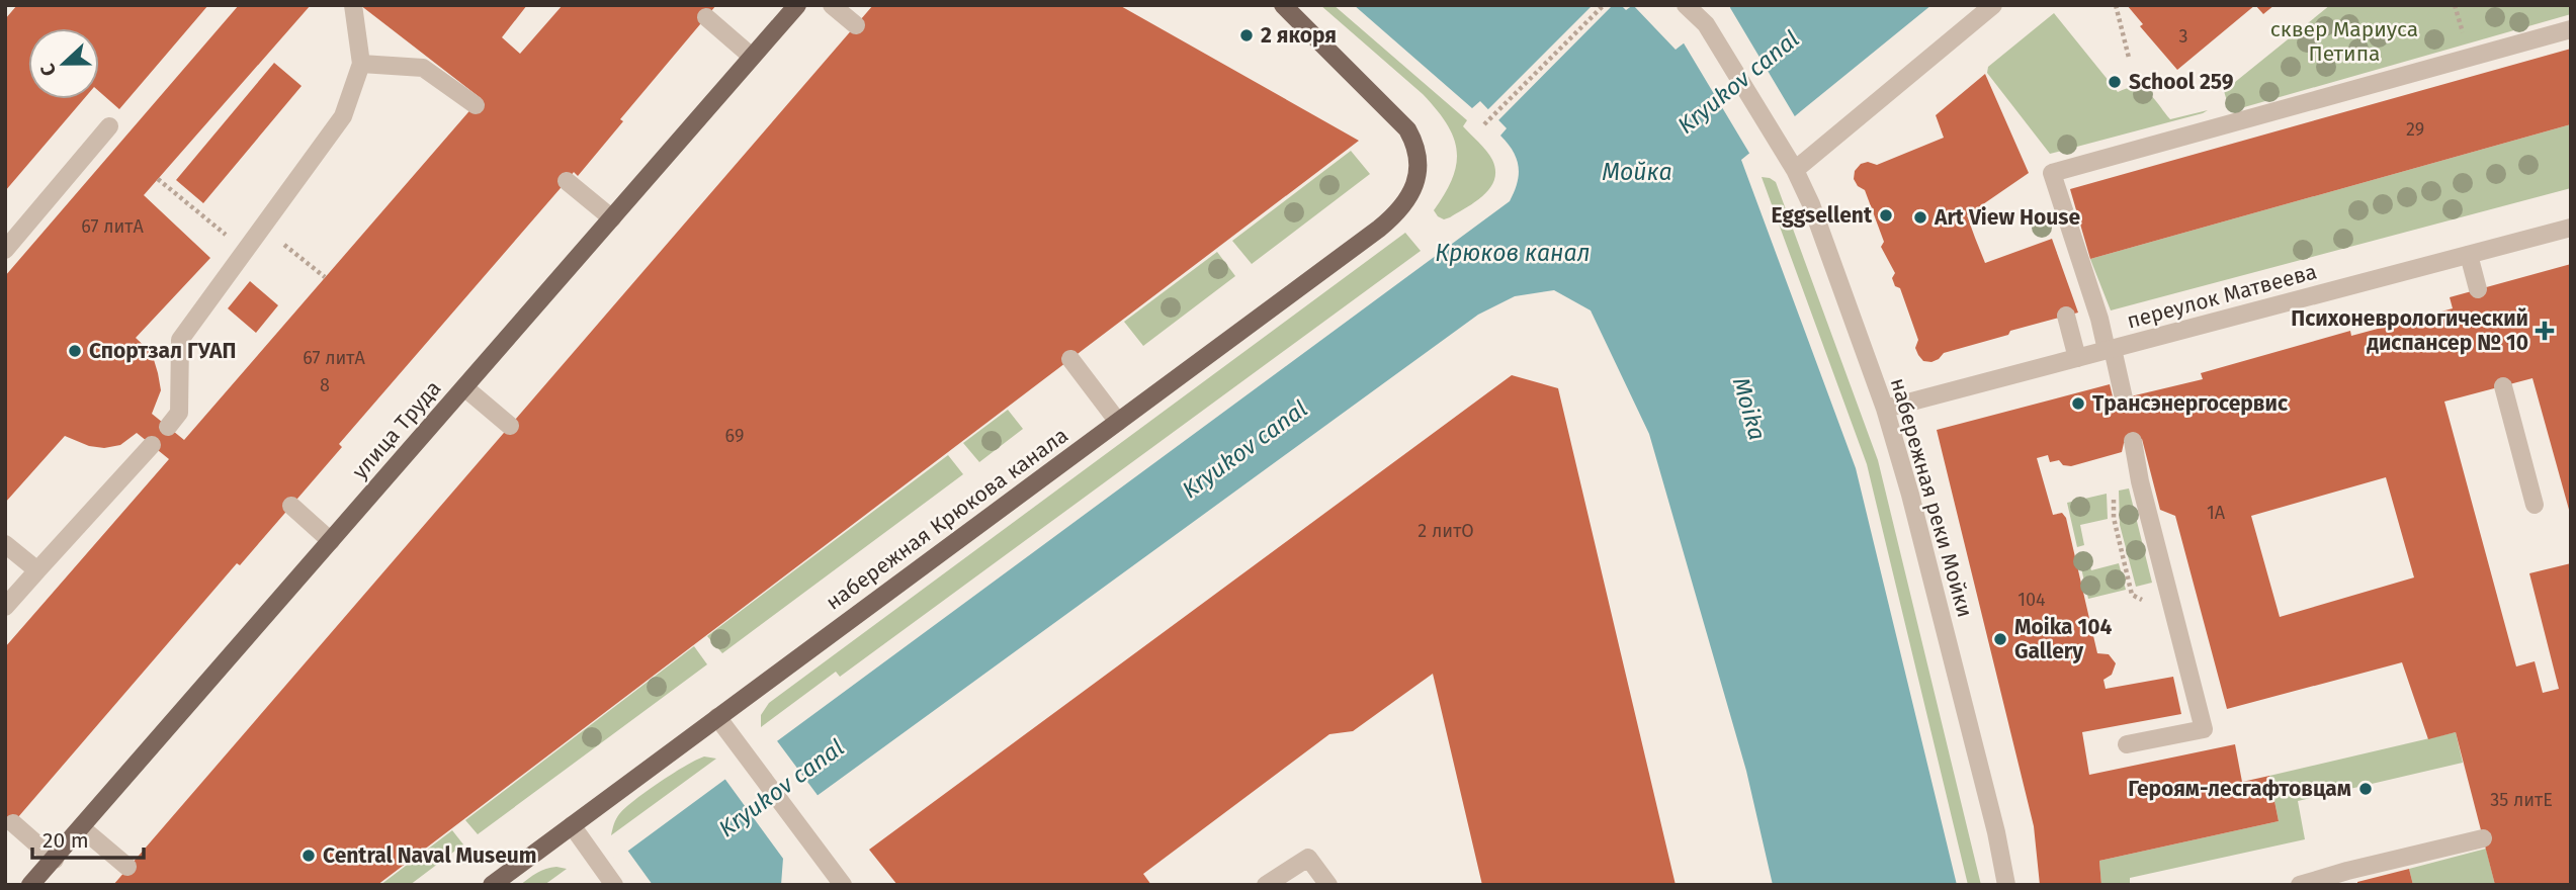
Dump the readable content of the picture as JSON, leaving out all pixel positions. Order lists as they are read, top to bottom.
{
  "streets": {
    "main road": ["улица Труда", "набережная Крюкова канала"],
    "street": ["переулок Матвеева", "набережная реки Мойки"]
  },
  "crossings": [
    ["переулок Матвеева", "набережная реки Мойки"]
  ],
  "water": [
    "Kryukov canal",
    "Мойка",
    "Крюков канал",
    "Moika"
  ],
  "parks": ["сквер Мариуса Петипа"],
  "places": {
    "other": [
      "2 якоря",
      "School 259",
      "Eggsellent",
      "Art View House",
      "Спортзал ГУАП",
      "Трансэнергосервис",
      "Moika 104 Gallery",
      "Героям-лесгафтовцам",
      "Central Naval Museum"
    ],
    "health": ["Психоневрологический диспансер № 10"]
  },
  "house_numbers": [
    "3",
    "29",
    "67 литА",
    "67 литА",
    "8",
    "69",
    "1А",
    "2 литО",
    "104",
    "35 литЕ"
  ],
  "scale_bar": "20 m",
  "north": "left"
}
